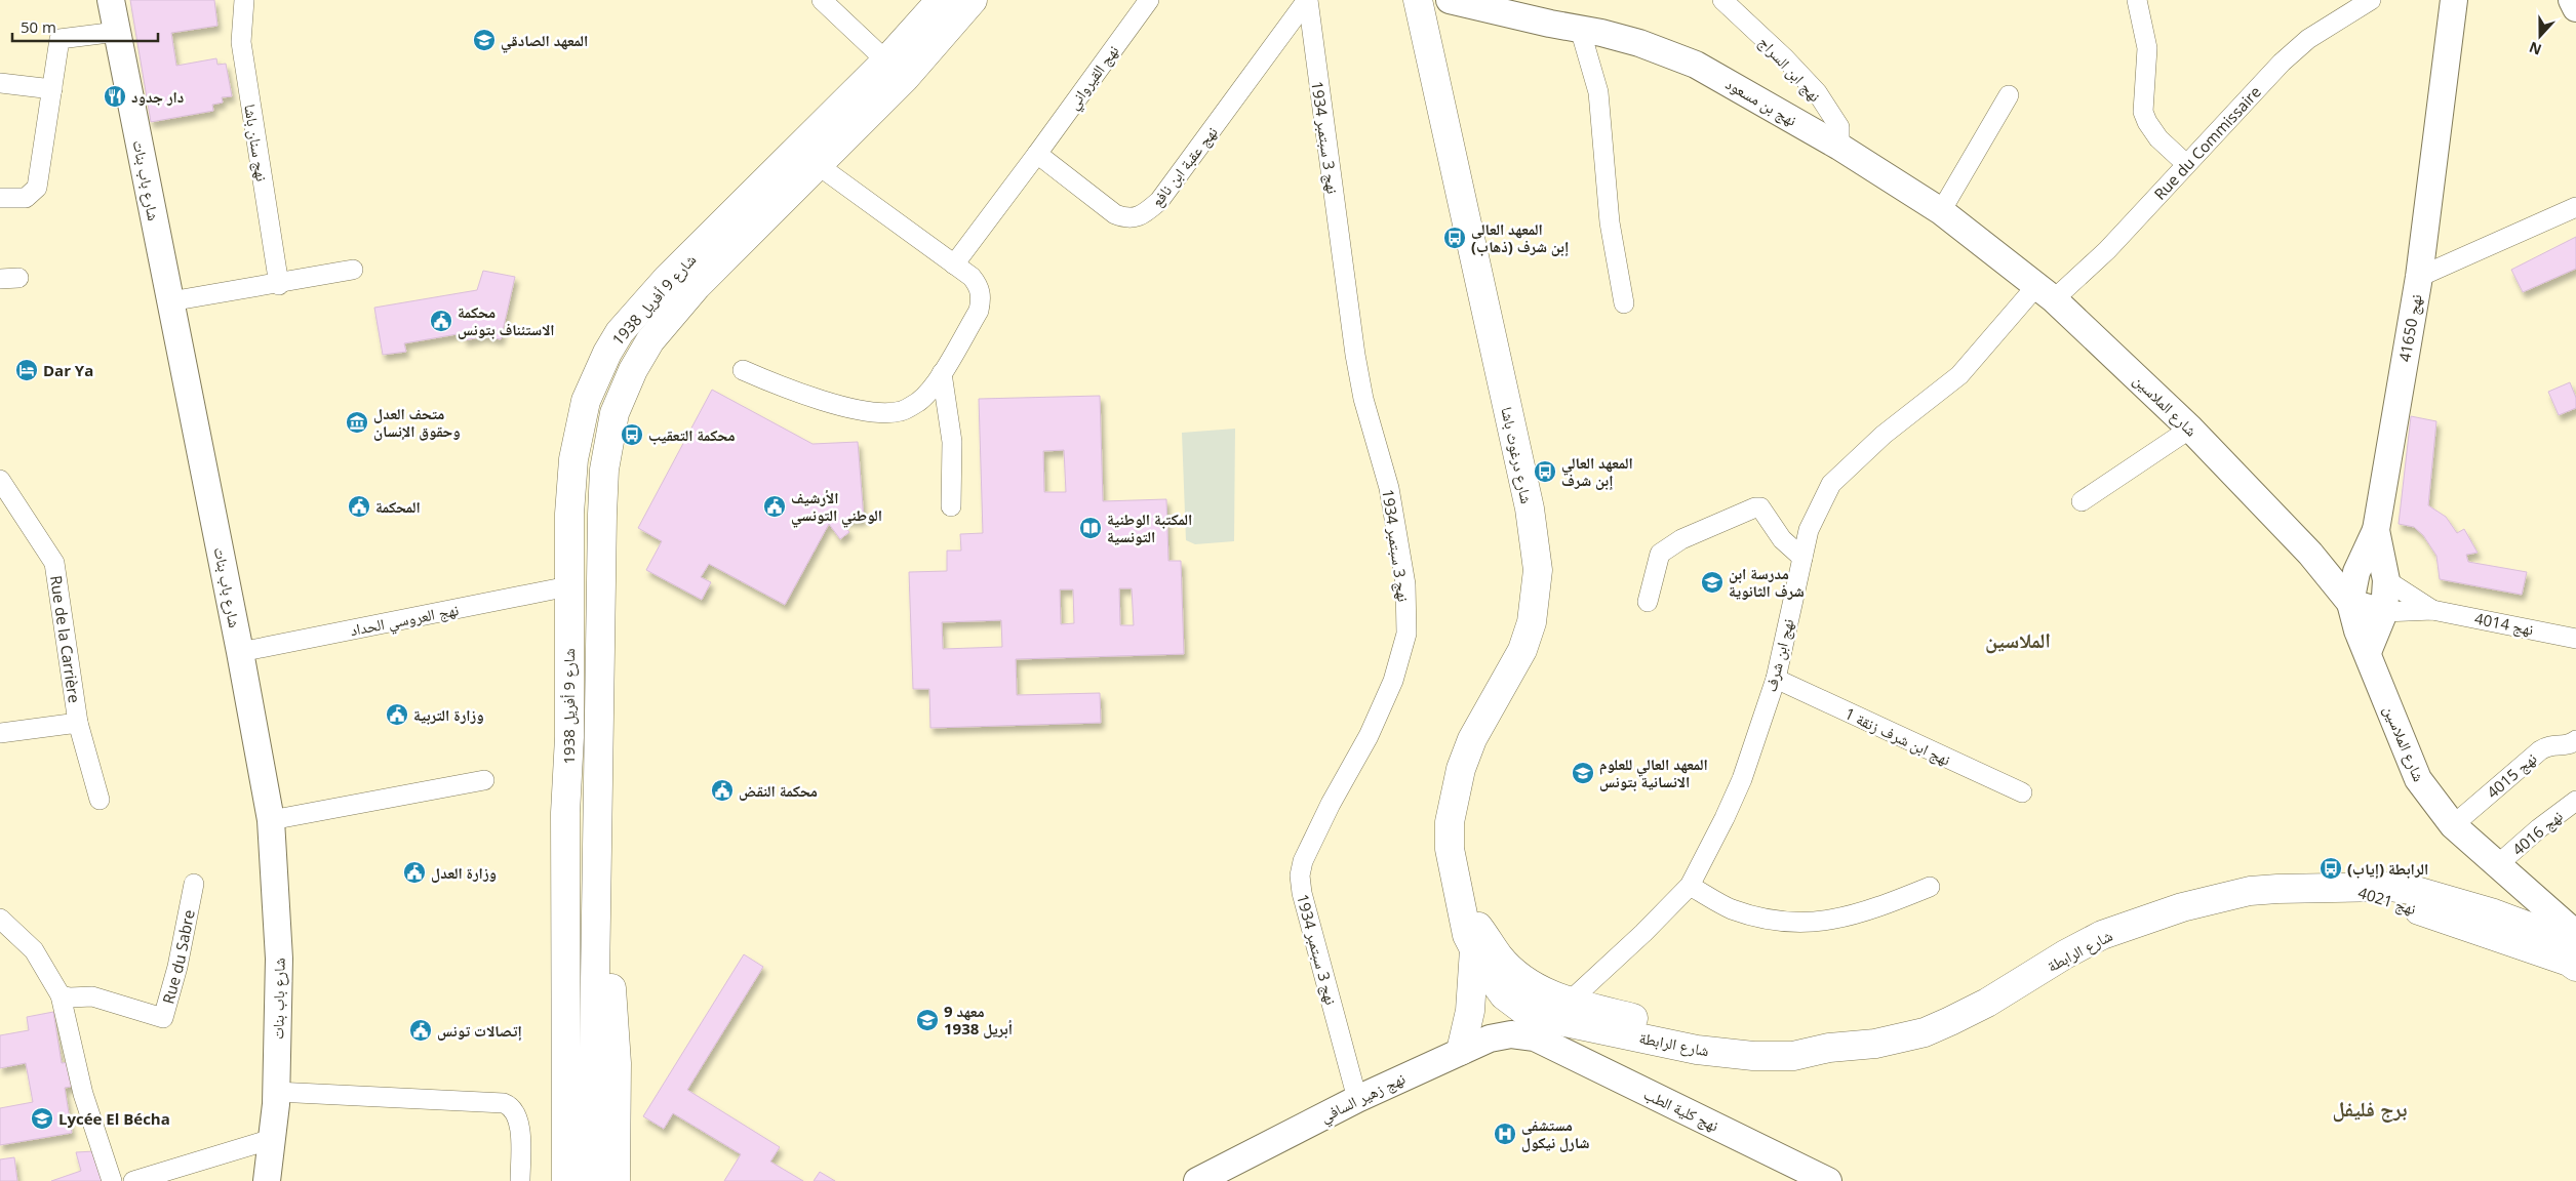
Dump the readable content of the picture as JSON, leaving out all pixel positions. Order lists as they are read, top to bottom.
{
  "streets": {
    "main road": [
      "شارع 9 أفريل 1938",
      "شارع درغوث باشا",
      "نهج 4021",
      "شارع الرابطة"
    ],
    "street": [
      "نهج ابن السراج",
      "نهج القيرواني",
      "نهج بن مسعود",
      "نهج 3 سبتمبر 1934",
      "نهج سنان باشا",
      "Rue du Commissaire",
      "نهج عقبة ابن نافع",
      "شارع باب بنات",
      "نهج 41650",
      "شارع الملاسين",
      "نهج العروسي الحداد",
      "نهج 4014",
      "Rue de la Carrière",
      "نهج ابن شرف",
      "نهج ابن شرف زنقة 1",
      "نهج 4015",
      "نهج 4016",
      "Rue du Sabre",
      "نهج زهير السافي",
      "نهج كلية الطب"
    ]
  },
  "crossings": [
    ["نهج ابن السراج", "نهج بن مسعود"],
    ["نهج القيرواني", "نهج عقبة ابن نافع"],
    ["نهج بن مسعود", "Rue du Commissaire"],
    ["نهج بن مسعود", "شارع الملاسين"],
    ["نهج بن مسعود", "نهج ابن شرف"],
    ["نهج 3 سبتمبر 1934", "نهج عقبة ابن نافع"],
    ["نهج 3 سبتمبر 1934", "نهج زهير السافي"],
    ["Rue du Commissaire", "شارع الملاسين"],
    ["Rue du Commissaire", "نهج ابن شرف"],
    ["شارع باب بنات", "نهج العروسي الحداد"],
    ["شارع 9 أفريل 1938", "نهج العروسي الحداد"],
    ["نهج 41650", "شارع الملاسين"],
    ["نهج 41650", "نهج 4014"],
    ["شارع الملاسين", "نهج 4014"],
    ["شارع الملاسين", "نهج ابن شرف"],
    ["شارع الملاسين", "نهج 4015"],
    ["شارع الملاسين", "نهج 4016"],
    ["شارع الملاسين", "نهج 4021"],
    ["شارع درغوث باشا", "نهج ابن شرف"],
    ["شارع درغوث باشا", "شارع الرابطة"],
    ["شارع درغوث باشا", "نهج زهير السافي"],
    ["شارع درغوث باشا", "نهج كلية الطب"],
    ["نهج ابن شرف", "نهج ابن شرف زنقة 1"],
    ["نهج ابن شرف", "شارع الرابطة"],
    ["نهج ابن شرف", "نهج زهير السافي"],
    ["نهج ابن شرف", "نهج كلية الطب"],
    ["نهج 4021", "شارع الرابطة"],
    ["شارع الرابطة", "نهج زهير السافي"],
    ["شارع الرابطة", "نهج كلية الطب"],
    ["نهج زهير السافي", "نهج كلية الطب"]
  ],
  "districts": ["الملاسين", "برج فليفل"],
  "places": {
    "school or university": [
      "المعهد الصادقي",
      "مدرسة ابن شرف الثانوية",
      "المعهد العالي للعلوم الانسانية بتونس",
      "معهد 9 أبريل 1938",
      "Lycée El Bécha"
    ],
    "restaurant": ["دار جدود"],
    "bus stop": [
      "المعهد العالي إبن شرف (ذهاب)",
      "محكمة التعقيب",
      "المعهد العالي إبن شرف",
      "الرابطة (إياب)"
    ],
    "public building": [
      "محكمة الاستئناف بتونس",
      "المحكمة",
      "الأرشيف الوطني التونسي",
      "وزارة التربية",
      "محكمة النقض",
      "وزارة العدل",
      "إتصالات تونس"
    ],
    "hotel": ["Dar Ya"],
    "museum": ["متحف العدل وحقوق الإنسان"],
    "library": ["المكتبة الوطنية التونسية"],
    "hospital": ["مستشفى شارل نيكول"]
  },
  "scale_bar": "50 m",
  "north": "bottom"
}
